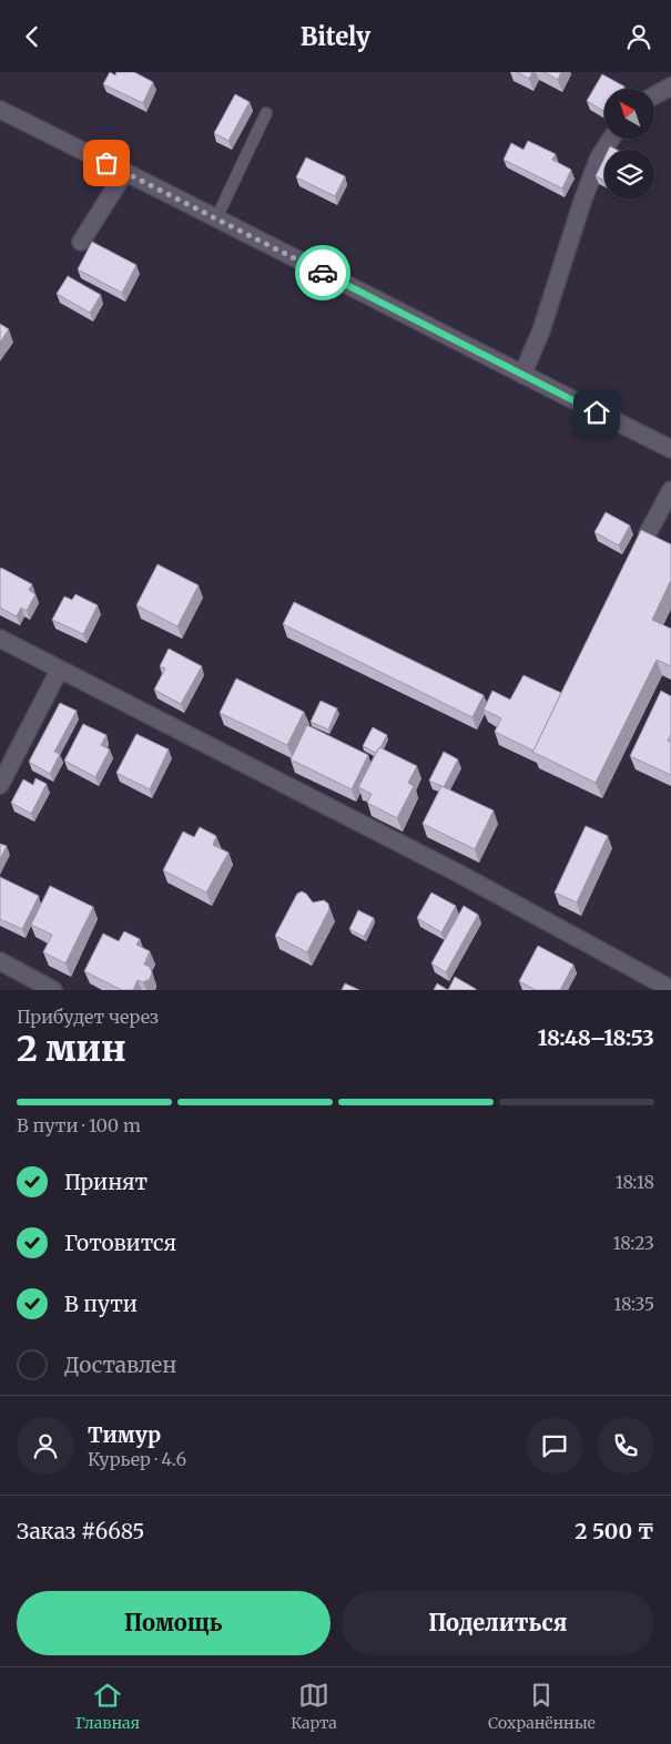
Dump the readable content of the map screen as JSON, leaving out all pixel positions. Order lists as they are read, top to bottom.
{
  "north": "top left",
  "page": {
    "header": "Bitely",
    "heading": ["2 мин", "Прибудет через", "18:48–18:53"],
    "panel": [
      "Тимур",
      "Курьер · 4.6",
      "Заказ #6685",
      "2 500 ₸"
    ],
    "bar": "В пути · 100 m",
    "list": [
      ["Принят", "18:18"],
      ["Готовится", "18:23"],
      ["В пути", "18:35"],
      "Доставлен"
    ],
    "buttons": ["Помощь", "Поделиться"],
    "tabs": ["Главная", "Карта", "Сохранённые"]
  }
}
